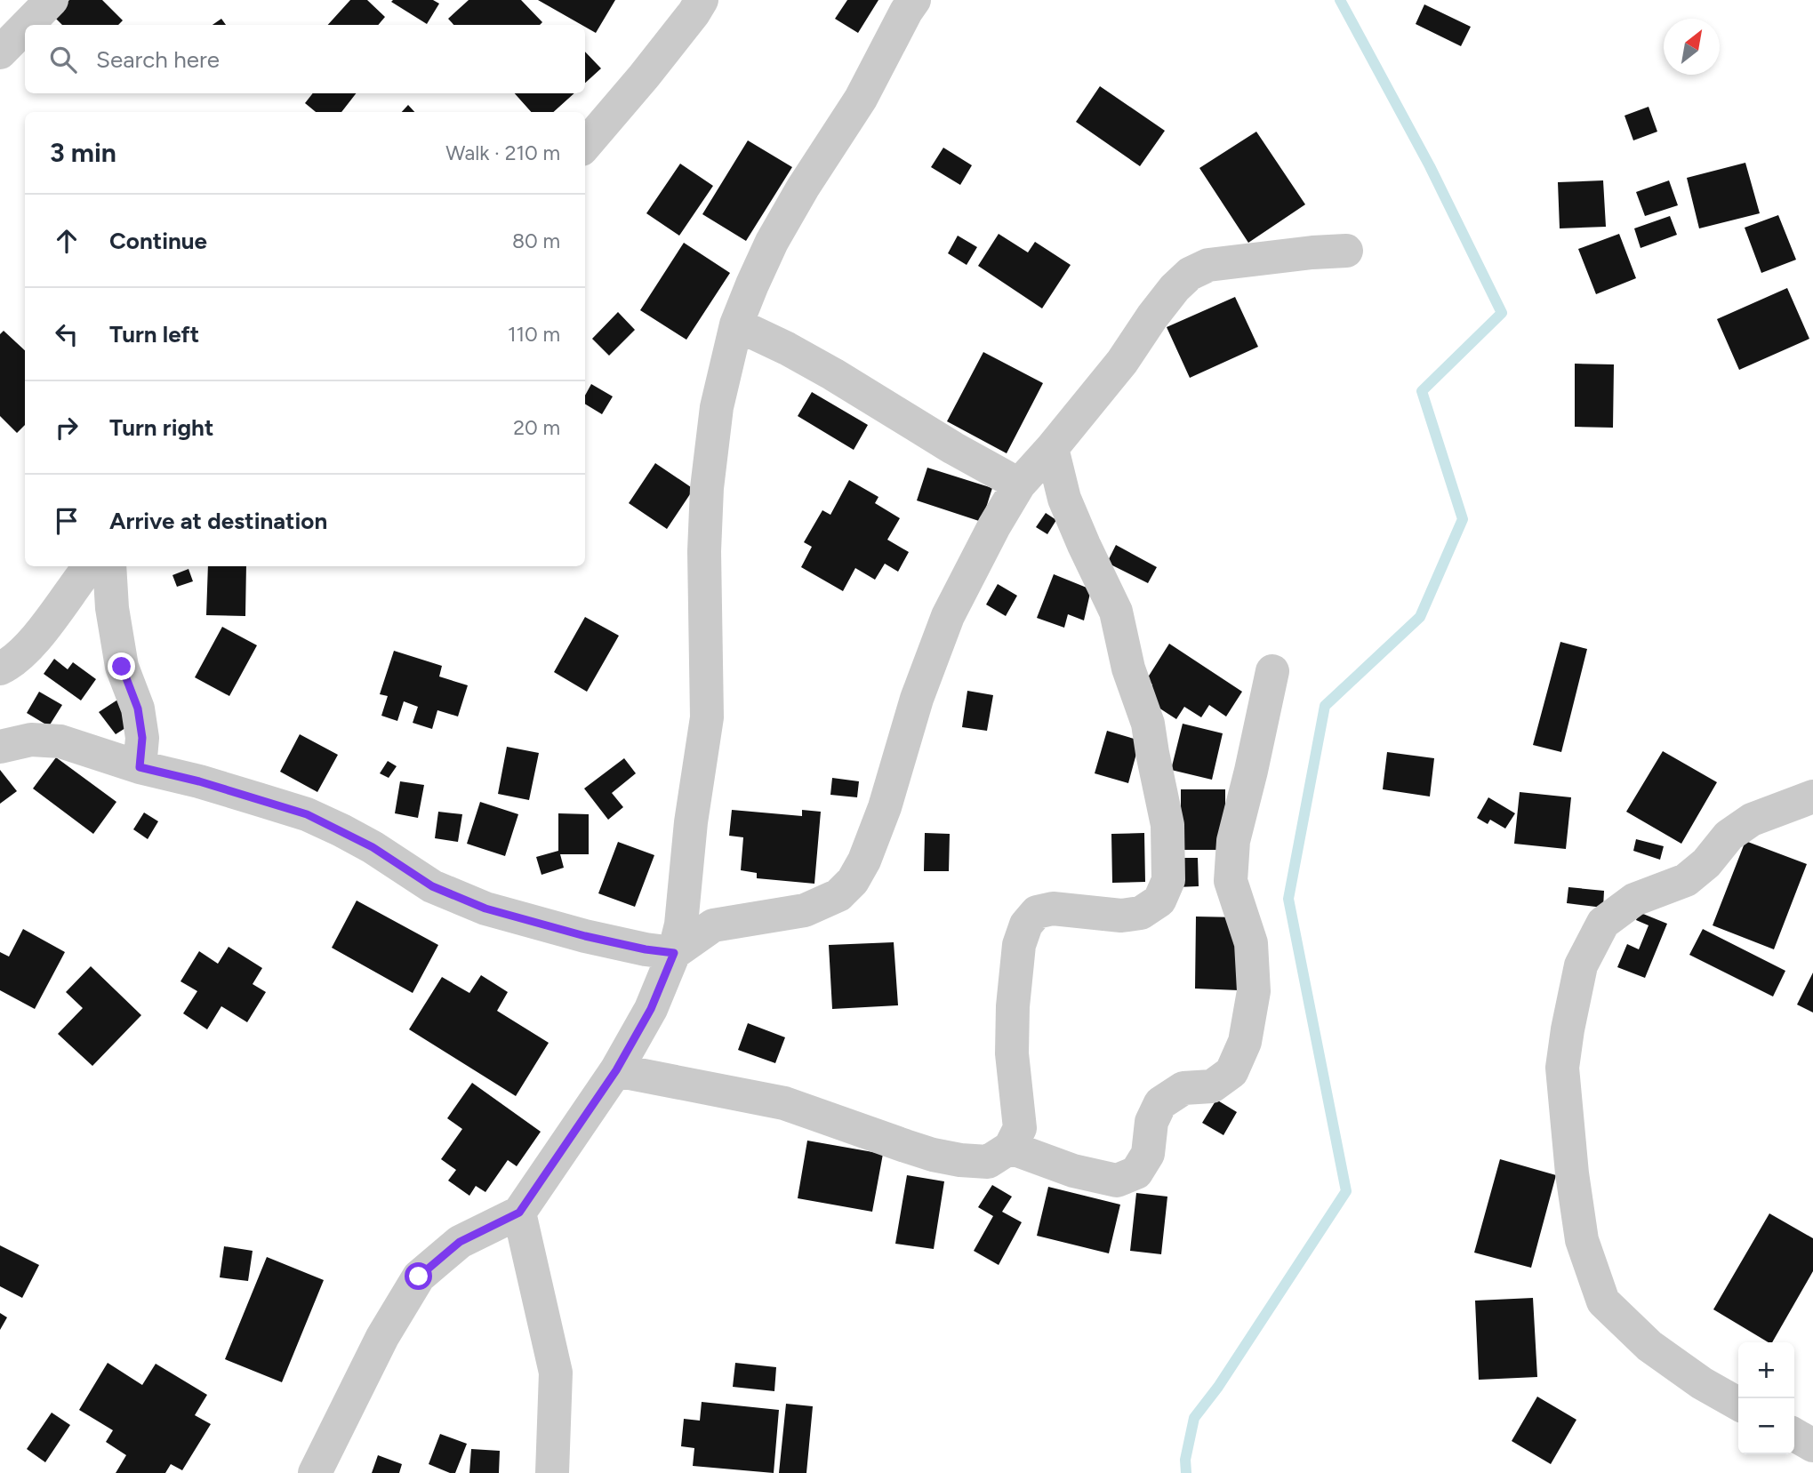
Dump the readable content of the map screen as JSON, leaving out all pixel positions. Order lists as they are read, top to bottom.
{
  "north": "top right",
  "page": {
    "search": "Search here",
    "heading": ["3 min", "Walk · 210 m"],
    "list": [
      ["Continue", "80 m"],
      ["Turn left", "110 m"],
      ["Turn right", "20 m"],
      "Arrive at destination"
    ],
    "map_buttons": ["+", "−"]
  }
}
